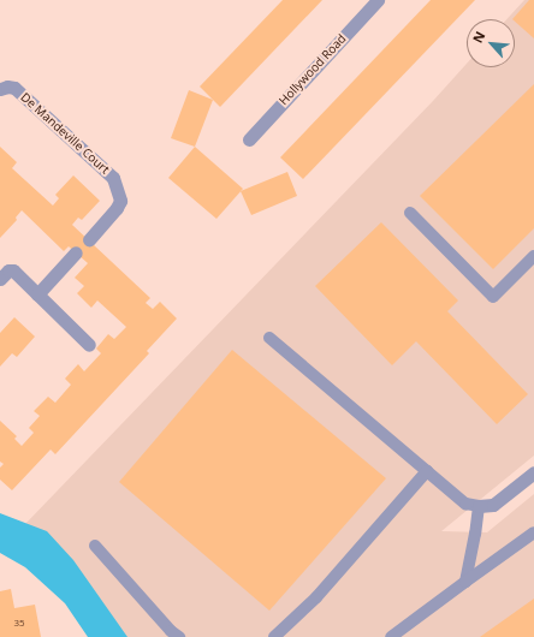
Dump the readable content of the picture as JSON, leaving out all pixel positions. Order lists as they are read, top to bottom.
{
  "streets": {
    "street": ["Hollywood Road", "De Mandeville Court"]
  },
  "house_numbers": ["35"],
  "north": "top left"
}
